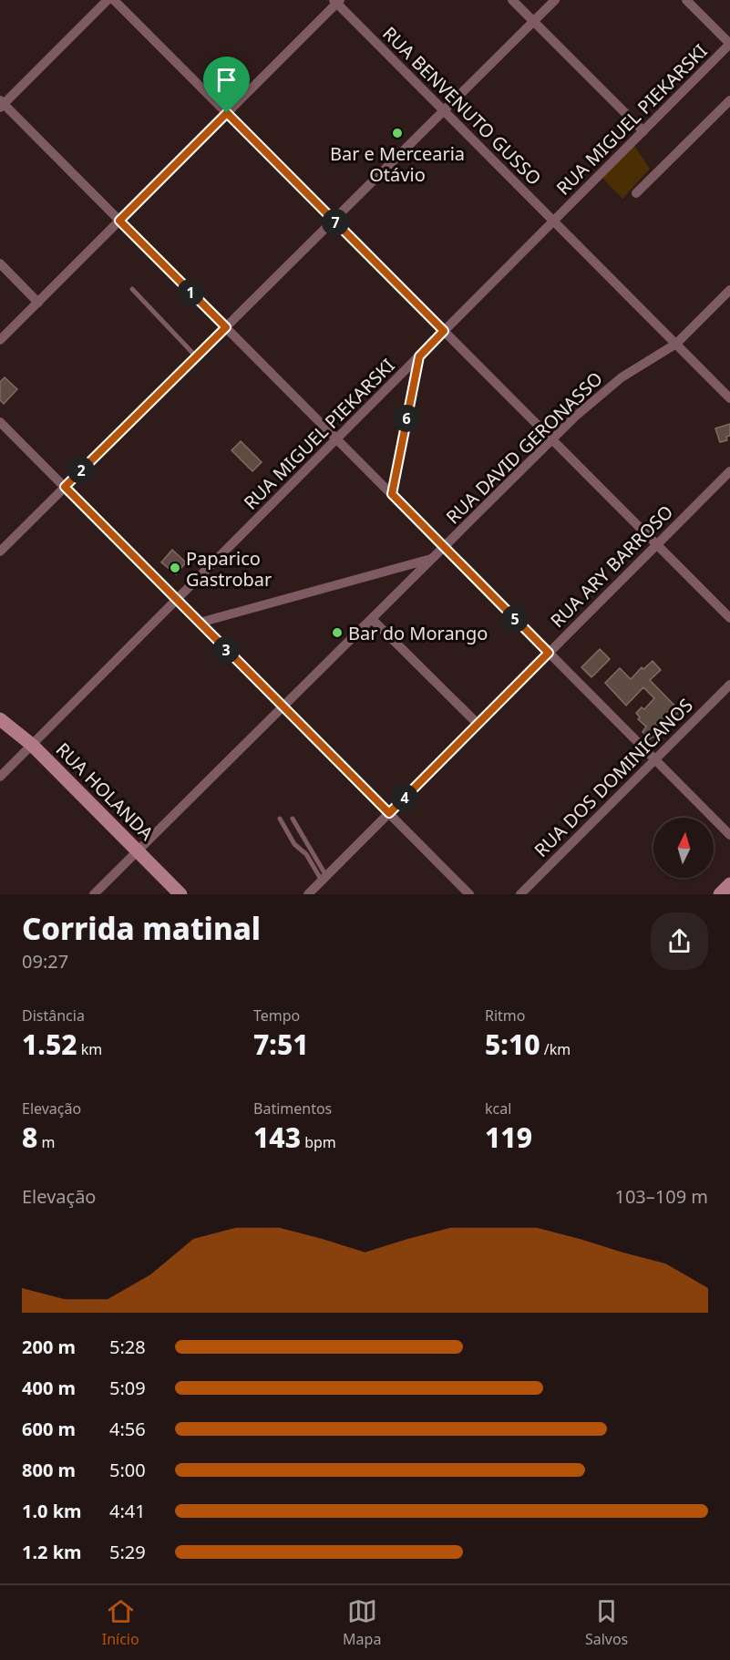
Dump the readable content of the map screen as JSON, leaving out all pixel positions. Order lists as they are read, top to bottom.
{
  "streets": {
    "main road": ["RUA HOLANDA"],
    "street": [
      "RUA BENVENUTO GUSSO",
      "RUA MIGUEL PIEKARSKI",
      "RUA DAVID GERONASSO",
      "RUA ARY BARROSO",
      "RUA DOS DOMINICANOS"
    ]
  },
  "crossings": [
    ["RUA BENVENUTO GUSSO", "RUA MIGUEL PIEKARSKI"],
    ["RUA BENVENUTO GUSSO", "RUA DAVID GERONASSO"],
    ["RUA MIGUEL PIEKARSKI", "RUA HOLANDA"],
    ["RUA DAVID GERONASSO", "RUA HOLANDA"]
  ],
  "places": ["Bar e Mercearia Otávio", "Paparico Gastrobar", "Bar do Morango"],
  "north": "top",
  "page": {
    "pins": [
      "7",
      "1",
      "6",
      "2",
      "5",
      "3",
      "4"
    ],
    "heading": ["Corrida matinal", "09:27"],
    "stats": [
      ["Distância", "1.52 km"],
      ["Tempo", "7:51"],
      ["Ritmo", "5:10 /km"],
      ["Elevação", "8 m"],
      ["Batimentos", "143 bpm"],
      ["kcal", "119"]
    ],
    "chart": ["Elevação", "103–109 m"],
    "list": [
      {
        "name": "200 m",
        "note": "5:28"
      },
      {
        "name": "400 m",
        "note": "5:09"
      },
      {
        "name": "600 m",
        "note": "4:56"
      },
      {
        "name": "800 m",
        "note": "5:00"
      },
      {
        "name": "1.0 km",
        "note": "4:41"
      },
      {
        "name": "1.2 km",
        "note": "5:29"
      }
    ],
    "tabs": ["Início", "Mapa", "Salvos"]
  }
}
